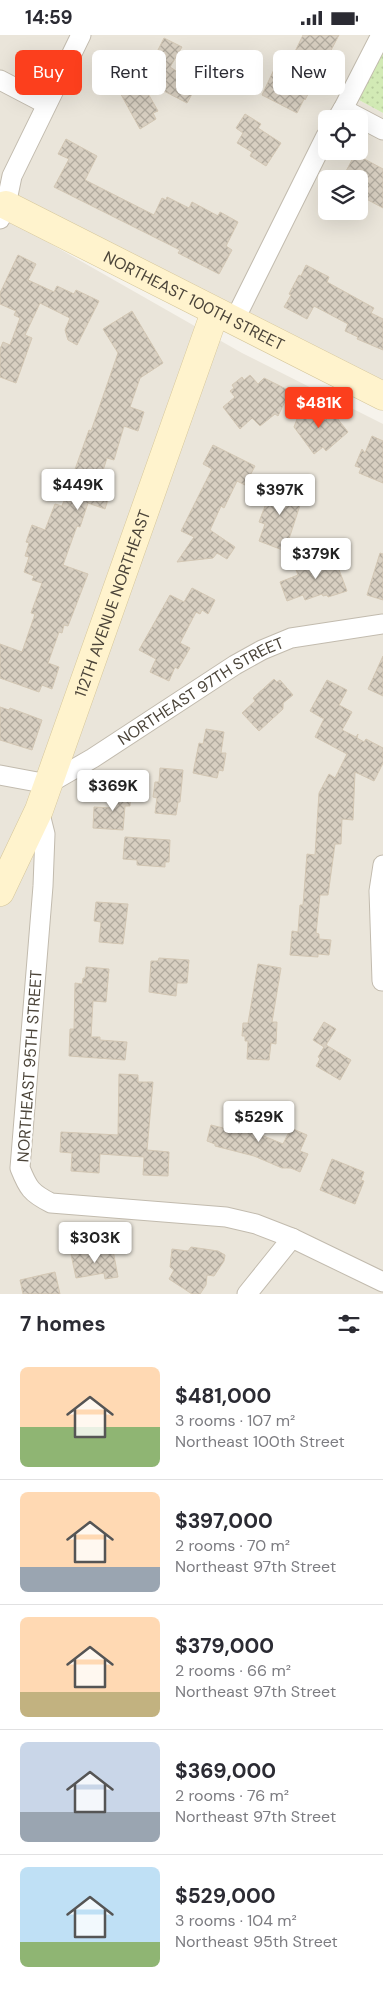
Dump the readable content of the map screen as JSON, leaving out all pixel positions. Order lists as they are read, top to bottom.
{
  "streets": {
    "street": [
      "NORTHEAST 100TH STREET",
      "112TH AVENUE NORTHEAST",
      "NORTHEAST 97TH STREET",
      "NORTHEAST 95TH STREET"
    ]
  },
  "crossings": [
    ["NORTHEAST 100TH STREET", "112TH AVENUE NORTHEAST"],
    ["112TH AVENUE NORTHEAST", "NORTHEAST 97TH STREET"],
    ["112TH AVENUE NORTHEAST", "NORTHEAST 95TH STREET"]
  ],
  "page": {
    "status": "14:59",
    "chip": [
      "Buy",
      "Rent",
      "Filters",
      "New"
    ],
    "price": [
      "$481K",
      "$449K",
      "$397K",
      "$379K",
      "$369K",
      "$529K",
      "$303K"
    ],
    "heading": "7 homes",
    "list": [
      {
        "name": "$481,000",
        "note": "3 rooms · 107 m² · Northeast 100th Street"
      },
      {
        "name": "$397,000",
        "note": "2 rooms · 70 m² · Northeast 97th Street"
      },
      {
        "name": "$379,000",
        "note": "2 rooms · 66 m² · Northeast 97th Street"
      },
      {
        "name": "$369,000",
        "note": "2 rooms · 76 m² · Northeast 97th Street"
      },
      {
        "name": "$529,000",
        "note": "3 rooms · 104 m² · Northeast 95th Street"
      }
    ]
  }
}
